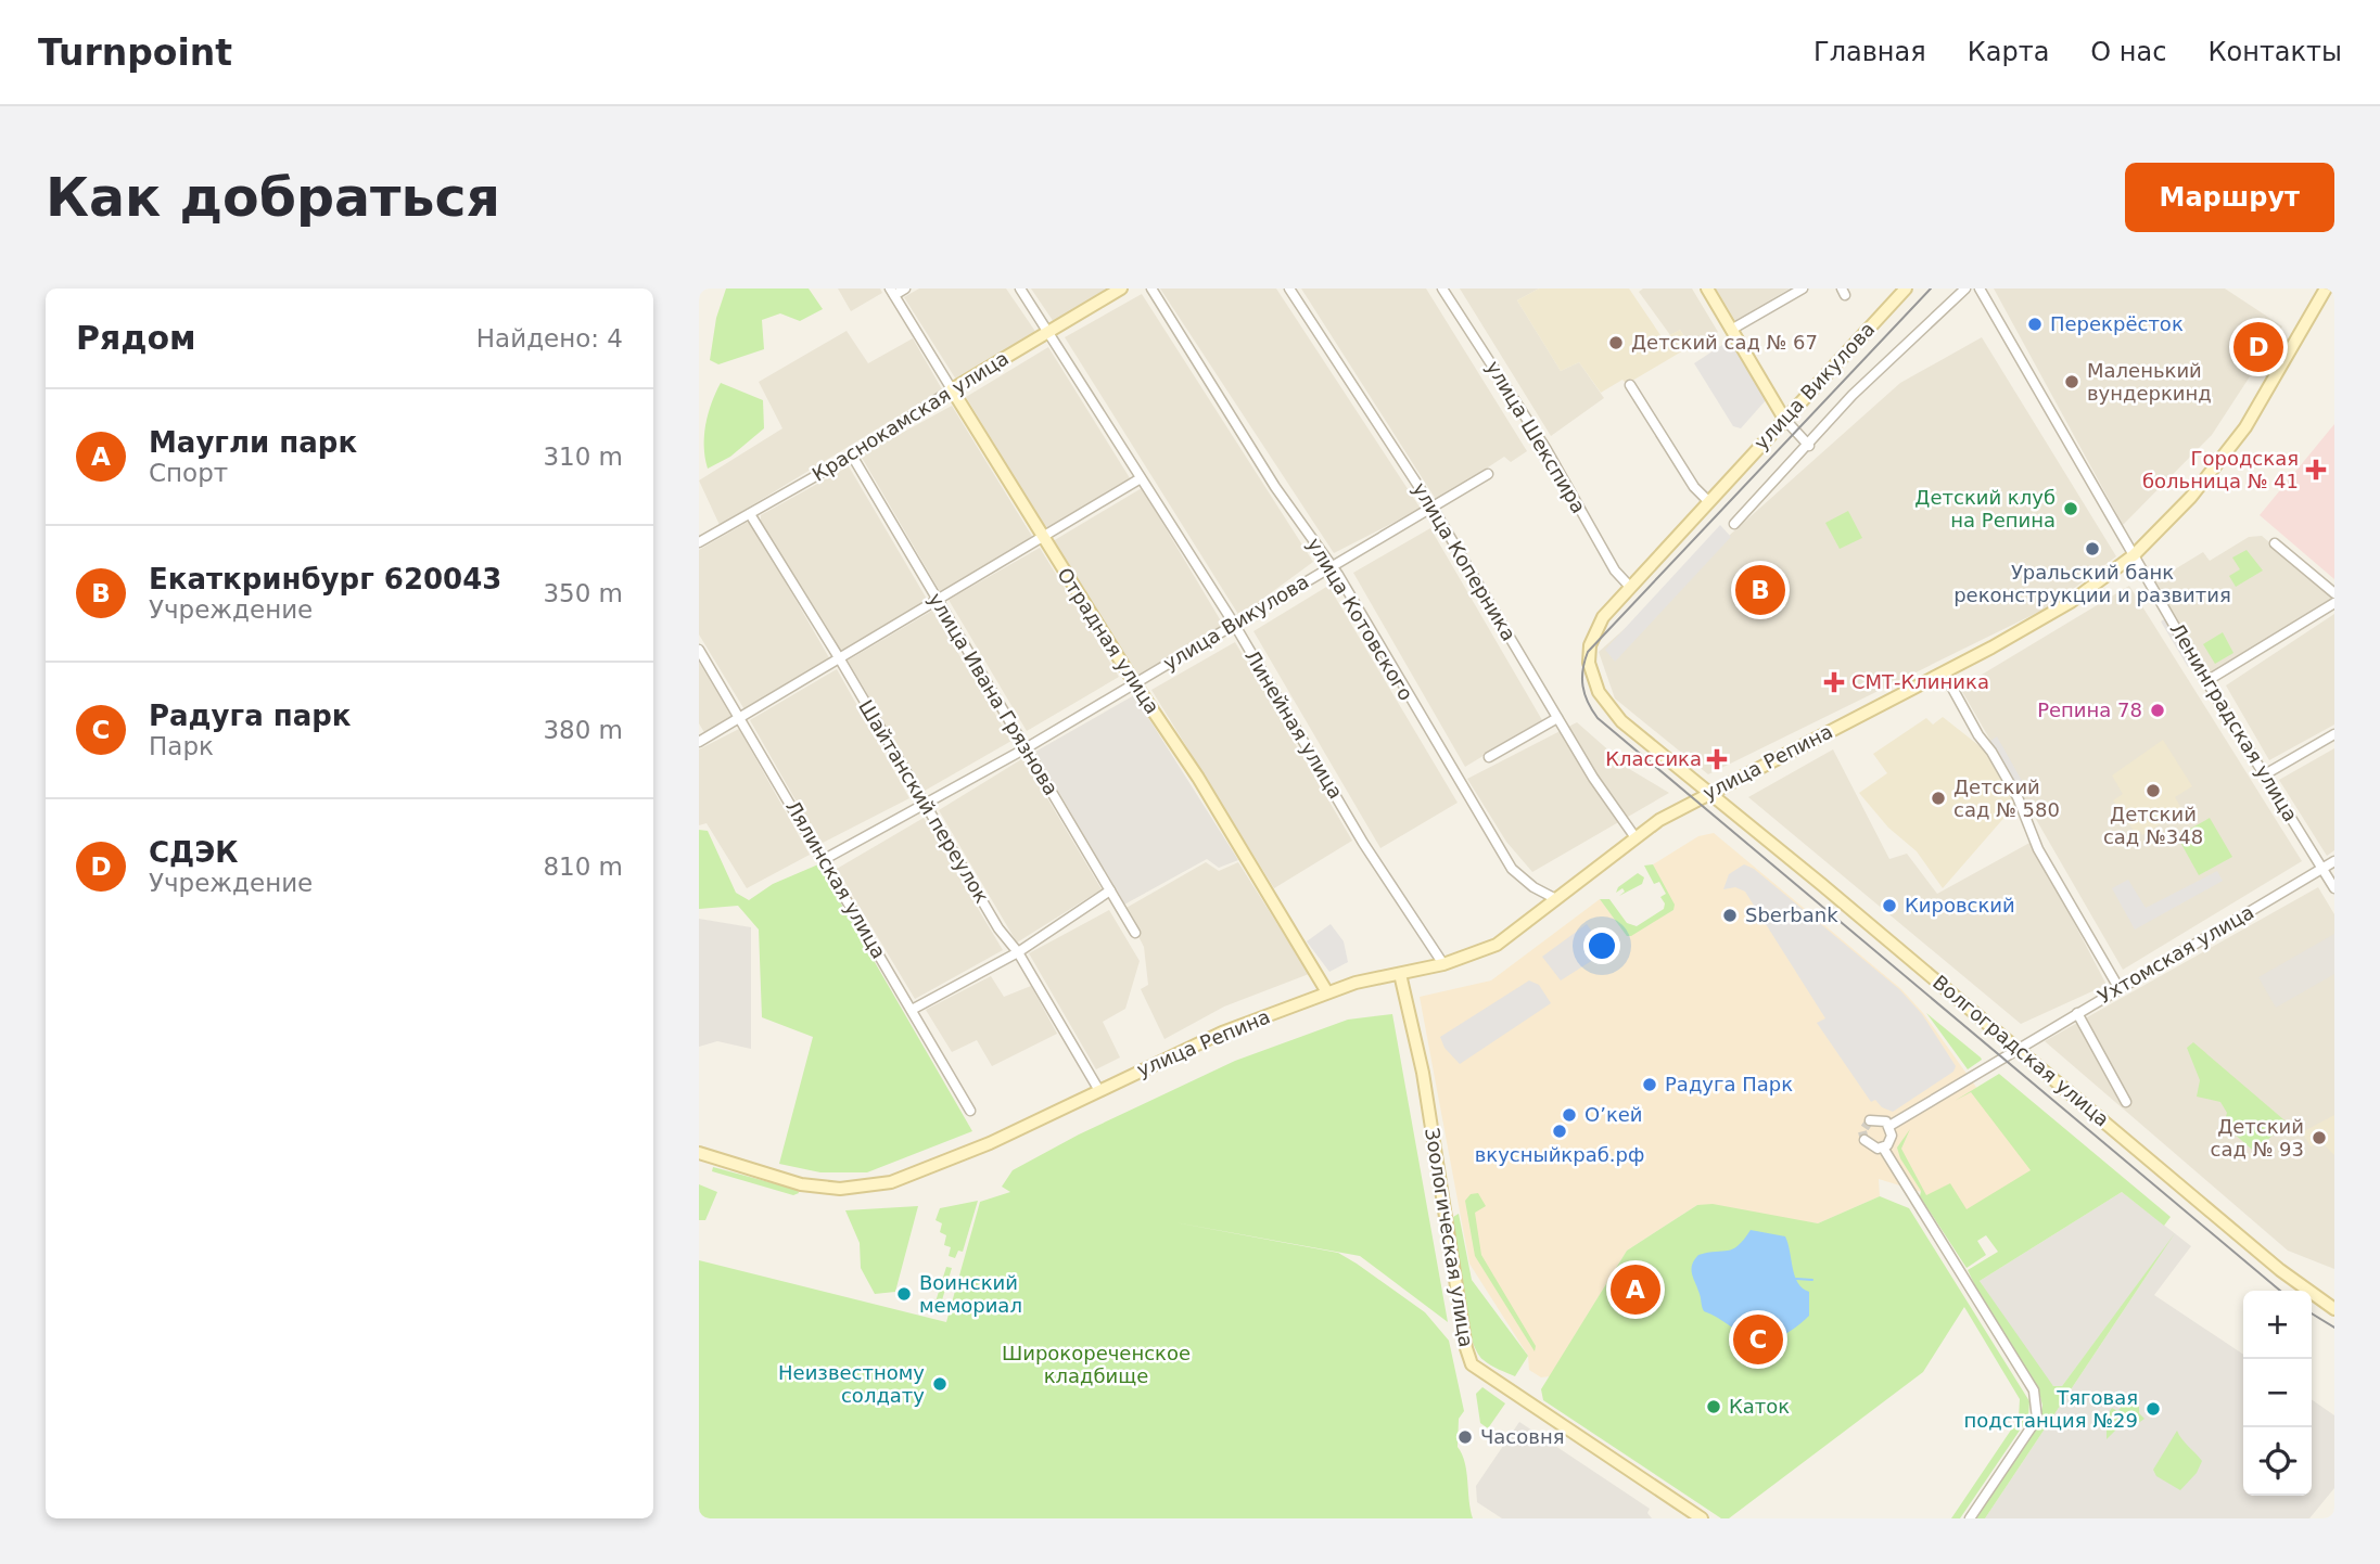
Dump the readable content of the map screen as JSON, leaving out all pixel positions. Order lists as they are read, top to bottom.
{
  "streets": {
    "street": [
      "улица Викулова",
      "Краснокамская улица",
      "улица Шекспира",
      "улица Коперника",
      "улица Котовского",
      "Отрадная улица",
      "улица Ивана Грязнова",
      "Ленинградская улица",
      "Линейная улица",
      "улица Репина",
      "Шайтанский переулок",
      "Лялинская улица",
      "Ухтомская улица",
      "Волгоградская улица",
      "Зоологическая улица"
    ]
  },
  "crossings": [
    ["улица Викулова", "улица Шекспира"],
    ["улица Викулова", "улица Коперника"],
    ["улица Викулова", "улица Котовского"],
    ["улица Викулова", "Отрадная улица"],
    ["улица Викулова", "улица Ивана Грязнова"],
    ["улица Викулова", "Линейная улица"],
    ["улица Викулова", "улица Репина"],
    ["улица Викулова", "Шайтанский переулок"],
    ["улица Викулова", "Лялинская улица"],
    ["улица Викулова", "Волгоградская улица"],
    ["Краснокамская улица", "Отрадная улица"],
    ["Краснокамская улица", "улица Ивана Грязнова"],
    ["Краснокамская улица", "Линейная улица"],
    ["Краснокамская улица", "Шайтанский переулок"],
    ["улица Коперника", "улица Репина"],
    ["улица Котовского", "улица Репина"],
    ["Отрадная улица", "улица Репина"],
    ["Ленинградская улица", "улица Репина"],
    ["Ленинградская улица", "Ухтомская улица"],
    ["Линейная улица", "улица Репина"],
    ["улица Репина", "Шайтанский переулок"],
    ["улица Репина", "Волгоградская улица"],
    ["улица Репина", "Зоологическая улица"],
    ["Ухтомская улица", "Волгоградская улица"]
  ],
  "parks": ["Широкореченское кладбище"],
  "places": {
    "other": [
      "Перекрёсток",
      "Детский сад № 67",
      "Маленький вундеркинд",
      "Детский клуб на Репина",
      "Уральский банк реконструкции и развития",
      "Репина 78",
      "Детский сад №348",
      "Детский сад № 580",
      "Кировский",
      "Sberbank",
      "Радуга Парк",
      "О’кей",
      "вкусныйкраб.рф",
      "Детский сад № 93",
      "Воинский мемориал",
      "Неизвестному солдату",
      "Каток",
      "Тяговая подстанция №29",
      "Часовня"
    ],
    "health": ["Городская больница № 41", "СМТ-Клиника", "Классика"]
  },
  "page": {
    "header": "Turnpoint",
    "nav": [
      "Главная",
      "Карта",
      "О нас",
      "Контакты"
    ],
    "buttons": "Маршрут",
    "title": "Как добраться",
    "heading": ["Рядом", "Найдено: 4"],
    "pins": [
      "D",
      "B",
      "A",
      "C"
    ],
    "list": [
      {
        "mark": "A",
        "name": "Маугли парк",
        "note": "Спорт",
        "value": "310 m"
      },
      {
        "mark": "B",
        "name": "Екаткринбург 620043",
        "note": "Учреждение",
        "value": "350 m"
      },
      {
        "mark": "C",
        "name": "Радуга парк",
        "note": "Парк",
        "value": "380 m"
      },
      {
        "mark": "D",
        "name": "СДЭК",
        "note": "Учреждение",
        "value": "810 m"
      }
    ],
    "map_buttons": ["+", "−"]
  }
}
